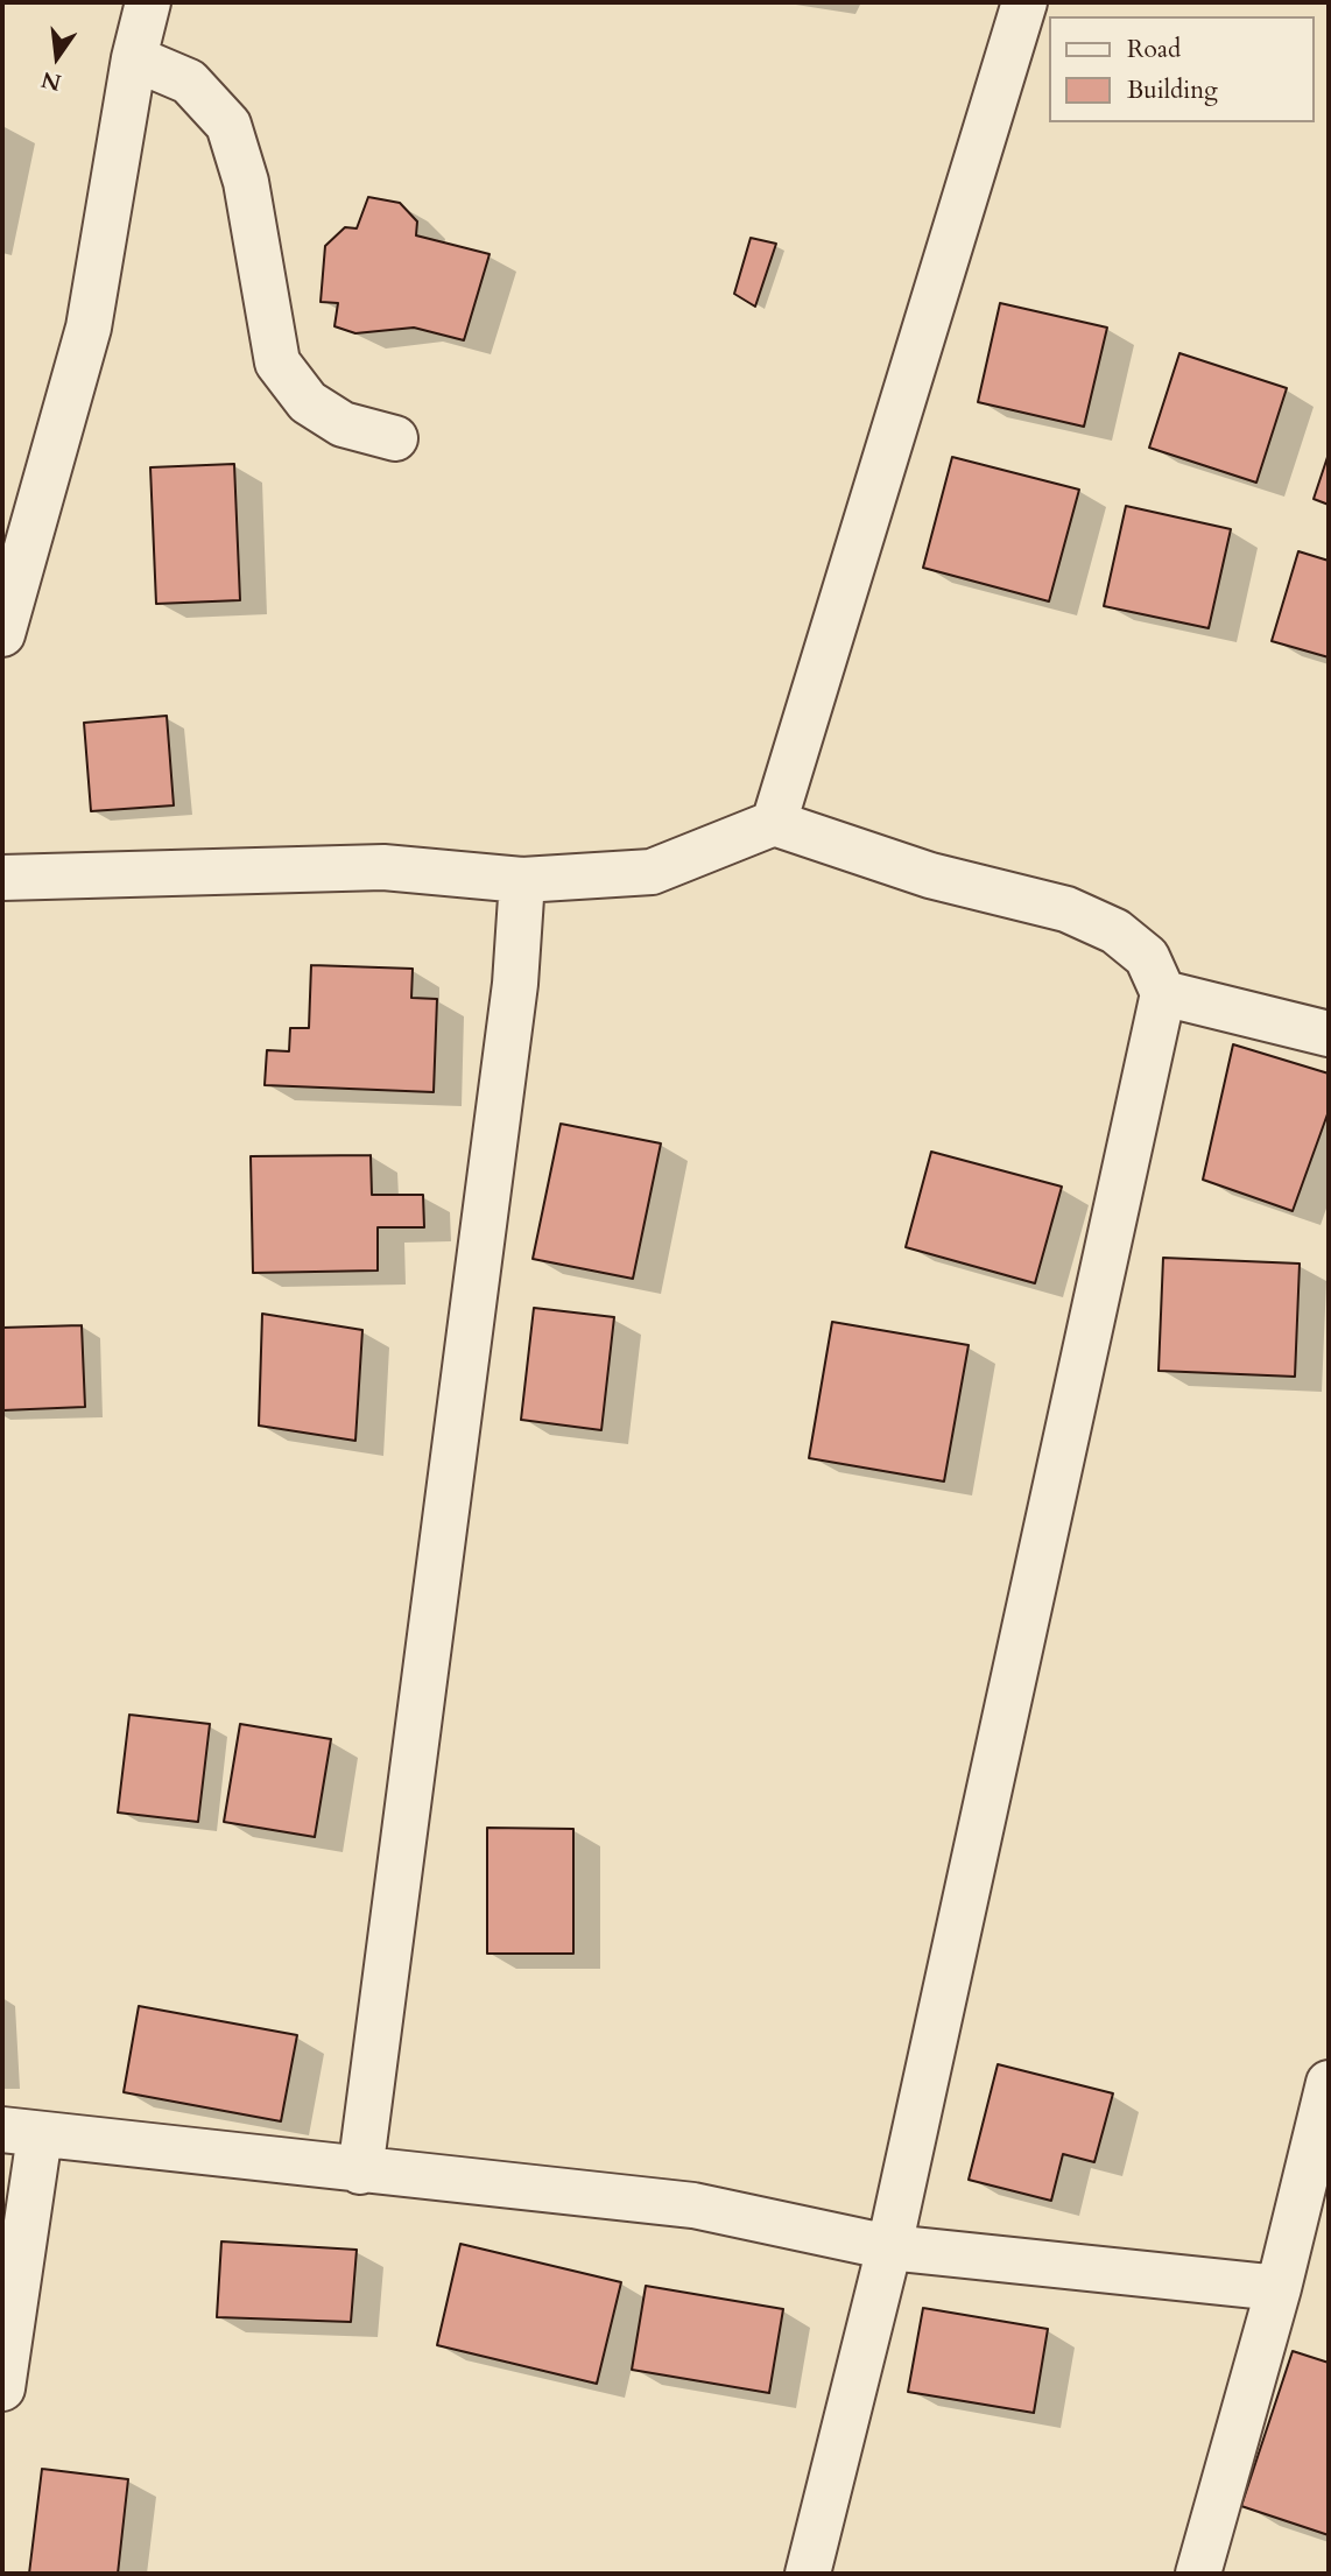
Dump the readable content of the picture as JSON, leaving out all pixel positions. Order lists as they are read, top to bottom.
{
  "legend": ["Road", "Building"],
  "north": "bottom"
}
